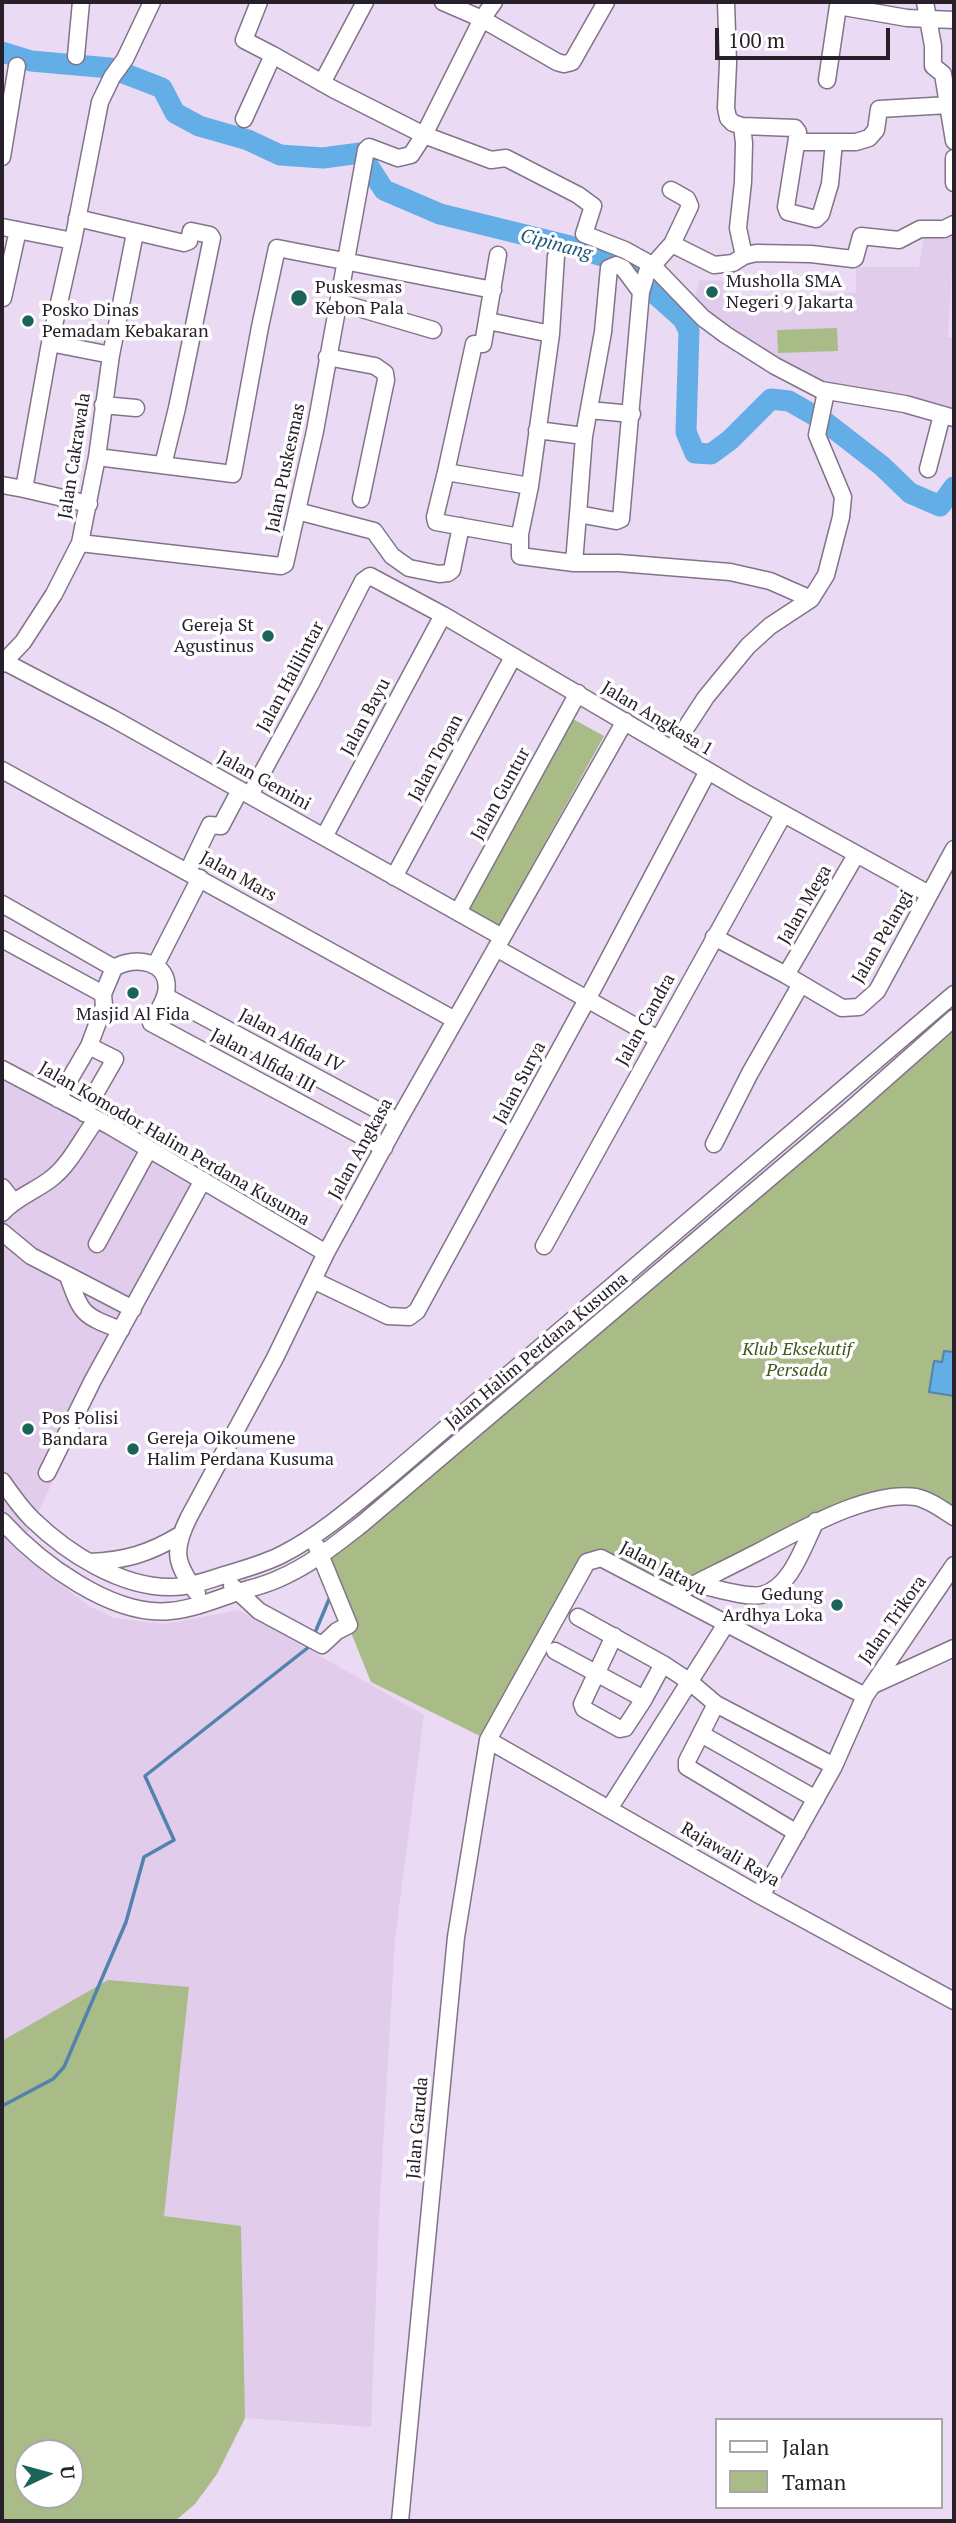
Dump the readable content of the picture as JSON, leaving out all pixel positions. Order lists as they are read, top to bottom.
{
  "streets": {
    "street": [
      "Jalan Cakrawala",
      "Jalan Puskesmas",
      "Jalan Halilintar",
      "Jalan Bayu",
      "Jalan Angkasa 1",
      "Jalan Topan",
      "Jalan Gemini",
      "Jalan Guntur",
      "Jalan Mars",
      "Jalan Mega",
      "Jalan Pelangi",
      "Jalan Candra",
      "Jalan Alfida IV",
      "Jalan Alfida III",
      "Jalan Surya",
      "Jalan Komodor Halim Perdana Kusuma",
      "Jalan Angkasa",
      "Jalan Halim Perdana Kusuma",
      "Jalan Jatayu",
      "Jalan Trikora",
      "Rajawali Raya",
      "Jalan Garuda"
    ]
  },
  "crossings": [
    ["Jalan Cakrawala", "Jalan Puskesmas"],
    ["Jalan Cakrawala", "Jalan Gemini"],
    ["Jalan Halilintar", "Jalan Angkasa 1"],
    ["Jalan Halilintar", "Jalan Gemini"],
    ["Jalan Halilintar", "Jalan Mars"],
    ["Jalan Bayu", "Jalan Angkasa 1"],
    ["Jalan Bayu", "Jalan Gemini"],
    ["Jalan Angkasa 1", "Jalan Topan"],
    ["Jalan Angkasa 1", "Jalan Guntur"],
    ["Jalan Angkasa 1", "Jalan Mega"],
    ["Jalan Angkasa 1", "Jalan Pelangi"],
    ["Jalan Angkasa 1", "Jalan Candra"],
    ["Jalan Angkasa 1", "Jalan Surya"],
    ["Jalan Angkasa 1", "Jalan Angkasa"],
    ["Jalan Topan", "Jalan Gemini"],
    ["Jalan Gemini", "Jalan Guntur"],
    ["Jalan Gemini", "Jalan Candra"],
    ["Jalan Gemini", "Jalan Surya"],
    ["Jalan Gemini", "Jalan Angkasa"],
    ["Jalan Mars", "Jalan Angkasa"],
    ["Jalan Mega", "Jalan Pelangi"],
    ["Jalan Pelangi", "Jalan Candra"],
    ["Jalan Alfida IV", "Jalan Alfida III"],
    ["Jalan Alfida IV", "Jalan Angkasa"],
    ["Jalan Alfida III", "Jalan Angkasa"],
    ["Jalan Surya", "Jalan Angkasa"],
    ["Jalan Komodor Halim Perdana Kusuma", "Jalan Angkasa"],
    ["Jalan Jatayu", "Jalan Trikora"],
    ["Jalan Jatayu", "Rajawali Raya"],
    ["Jalan Jatayu", "Jalan Garuda"],
    ["Jalan Trikora", "Rajawali Raya"],
    ["Rajawali Raya", "Jalan Garuda"]
  ],
  "water": ["Cipinang"],
  "parks": ["Klub Eksekutif Persada"],
  "places": [
    "Musholla SMA Negeri 9 Jakarta",
    "Puskesmas Kebon Pala",
    "Posko Dinas Pemadam Kebakaran",
    "Gereja St Agustinus",
    "Masjid Al Fida",
    "Pos Polisi Bandara",
    "Gereja Oikoumene Halim Perdana Kusuma",
    "Gedung Ardhya Loka"
  ],
  "legend": ["Jalan", "Taman"],
  "scale_bar": "100 m",
  "north": "right"
}
